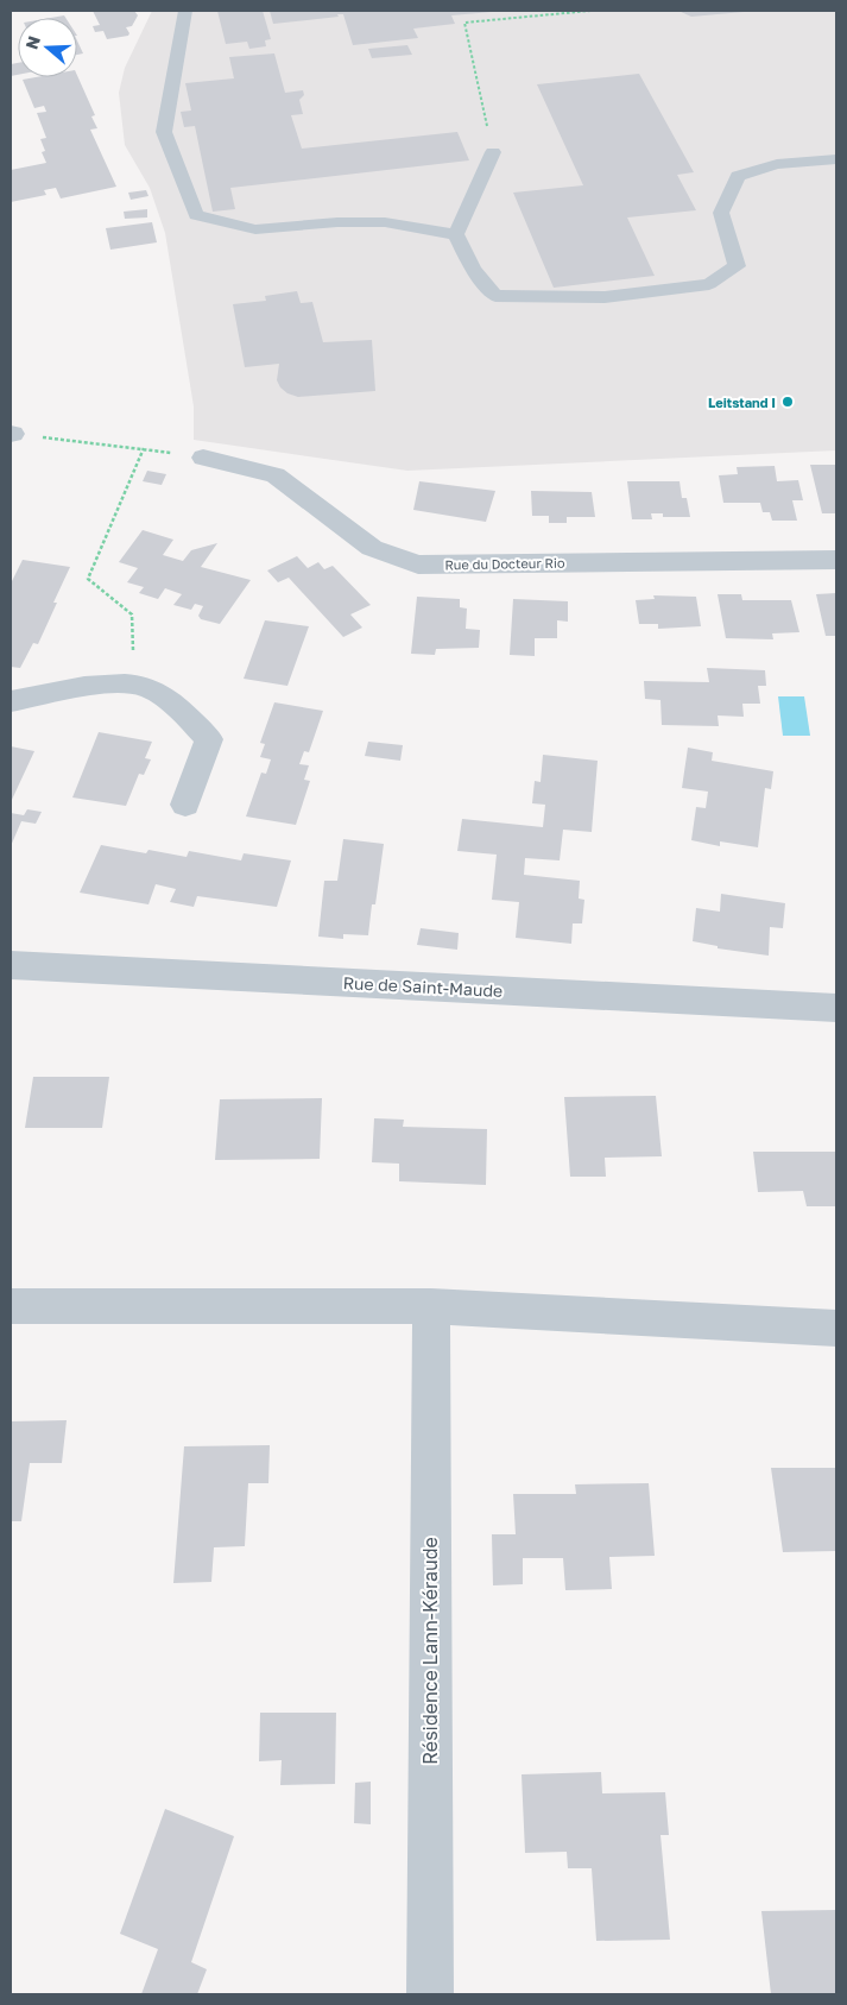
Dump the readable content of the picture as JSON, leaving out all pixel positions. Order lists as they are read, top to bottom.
{
  "streets": {
    "street": ["Rue du Docteur Rio", "Rue de Saint-Maude", "Résidence Lann-Kéraude"]
  },
  "places": ["Leitstand I"],
  "north": "left"
}
